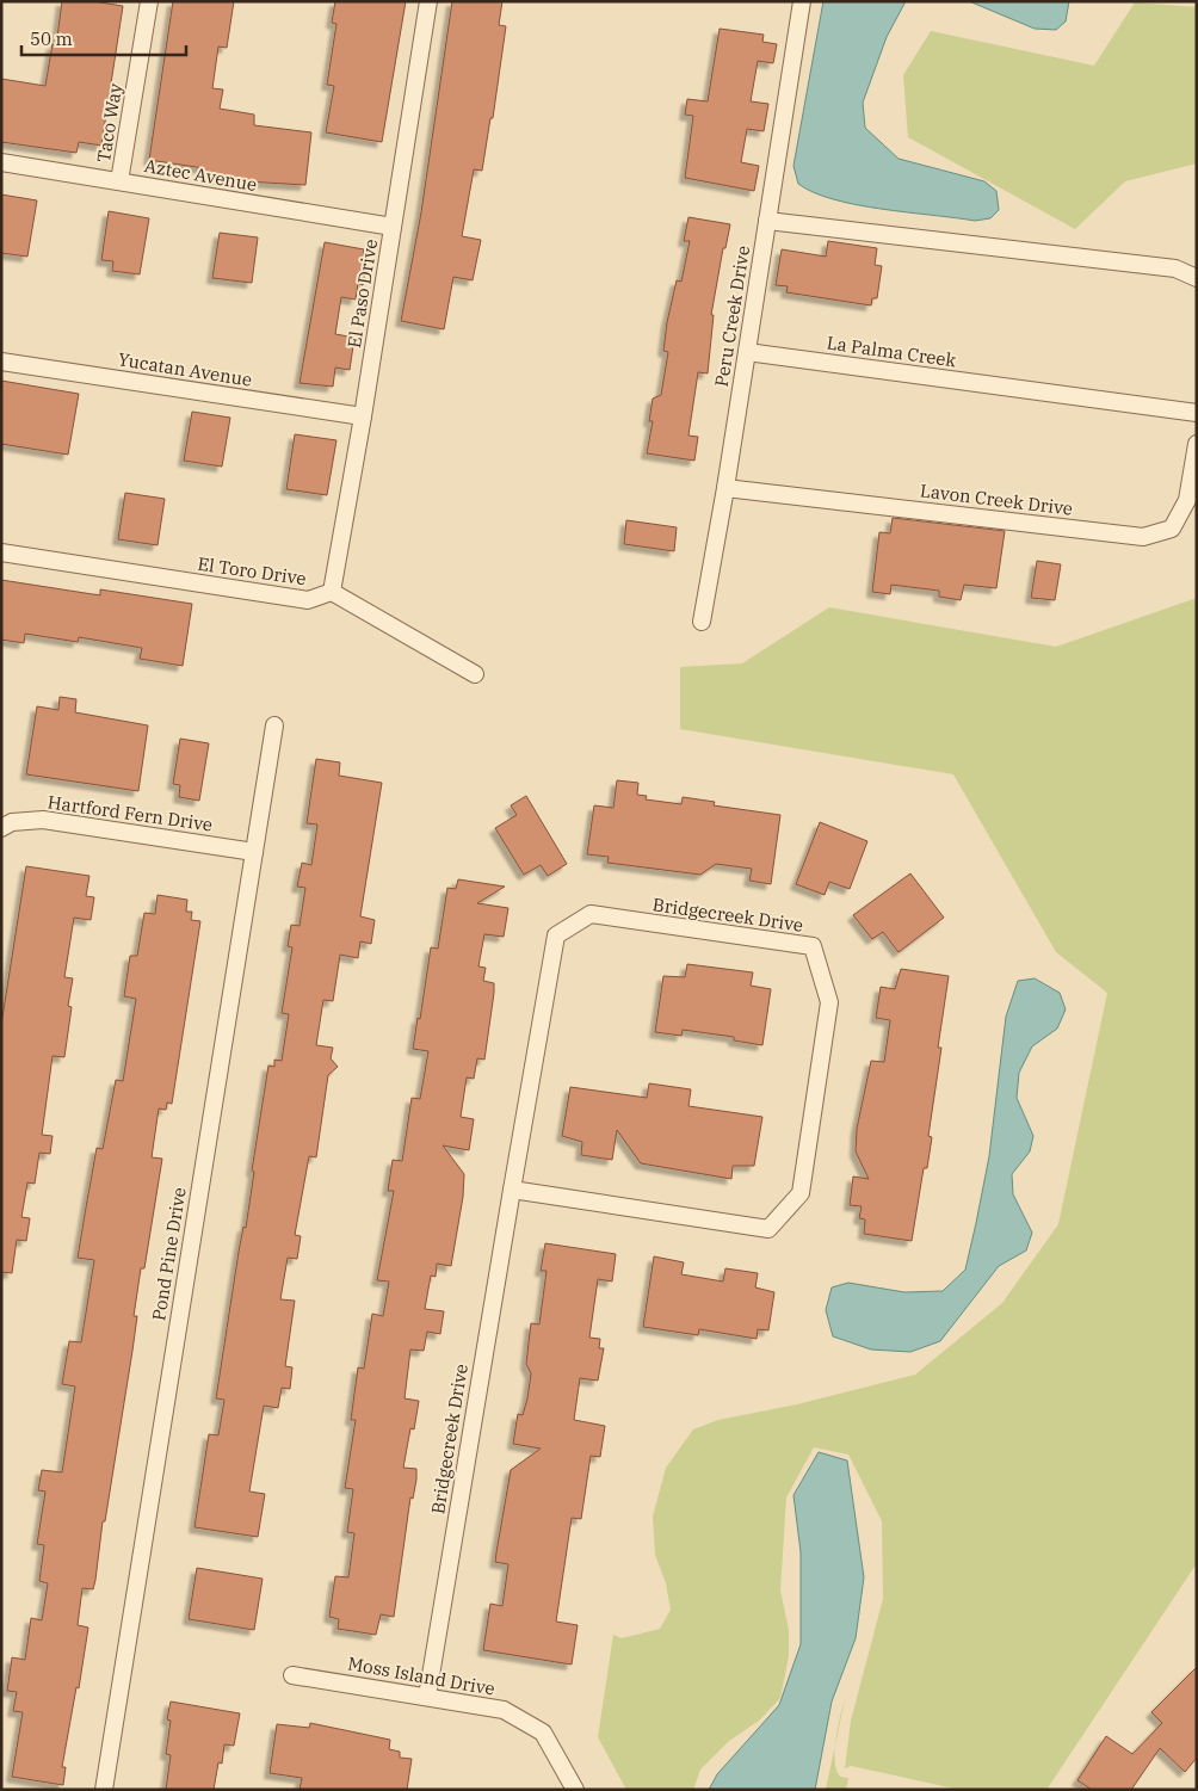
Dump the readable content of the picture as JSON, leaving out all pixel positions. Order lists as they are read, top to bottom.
{
  "streets": {
    "street": [
      "Taco Way",
      "Aztec Avenue",
      "El Paso Drive",
      "Peru Creek Drive",
      "La Palma Creek",
      "Yucatan Avenue",
      "Lavon Creek Drive",
      "El Toro Drive",
      "Hartford Fern Drive",
      "Bridgecreek Drive",
      "Pond Pine Drive",
      "Moss Island Drive"
    ]
  },
  "crossings": [
    ["Taco Way", "Aztec Avenue"],
    ["Aztec Avenue", "El Paso Drive"],
    ["El Paso Drive", "Yucatan Avenue"],
    ["El Paso Drive", "El Toro Drive"],
    ["Peru Creek Drive", "La Palma Creek"],
    ["Peru Creek Drive", "Lavon Creek Drive"],
    ["Hartford Fern Drive", "Pond Pine Drive"],
    ["Bridgecreek Drive", "Moss Island Drive"]
  ],
  "scale_bar": "50 m"
}
